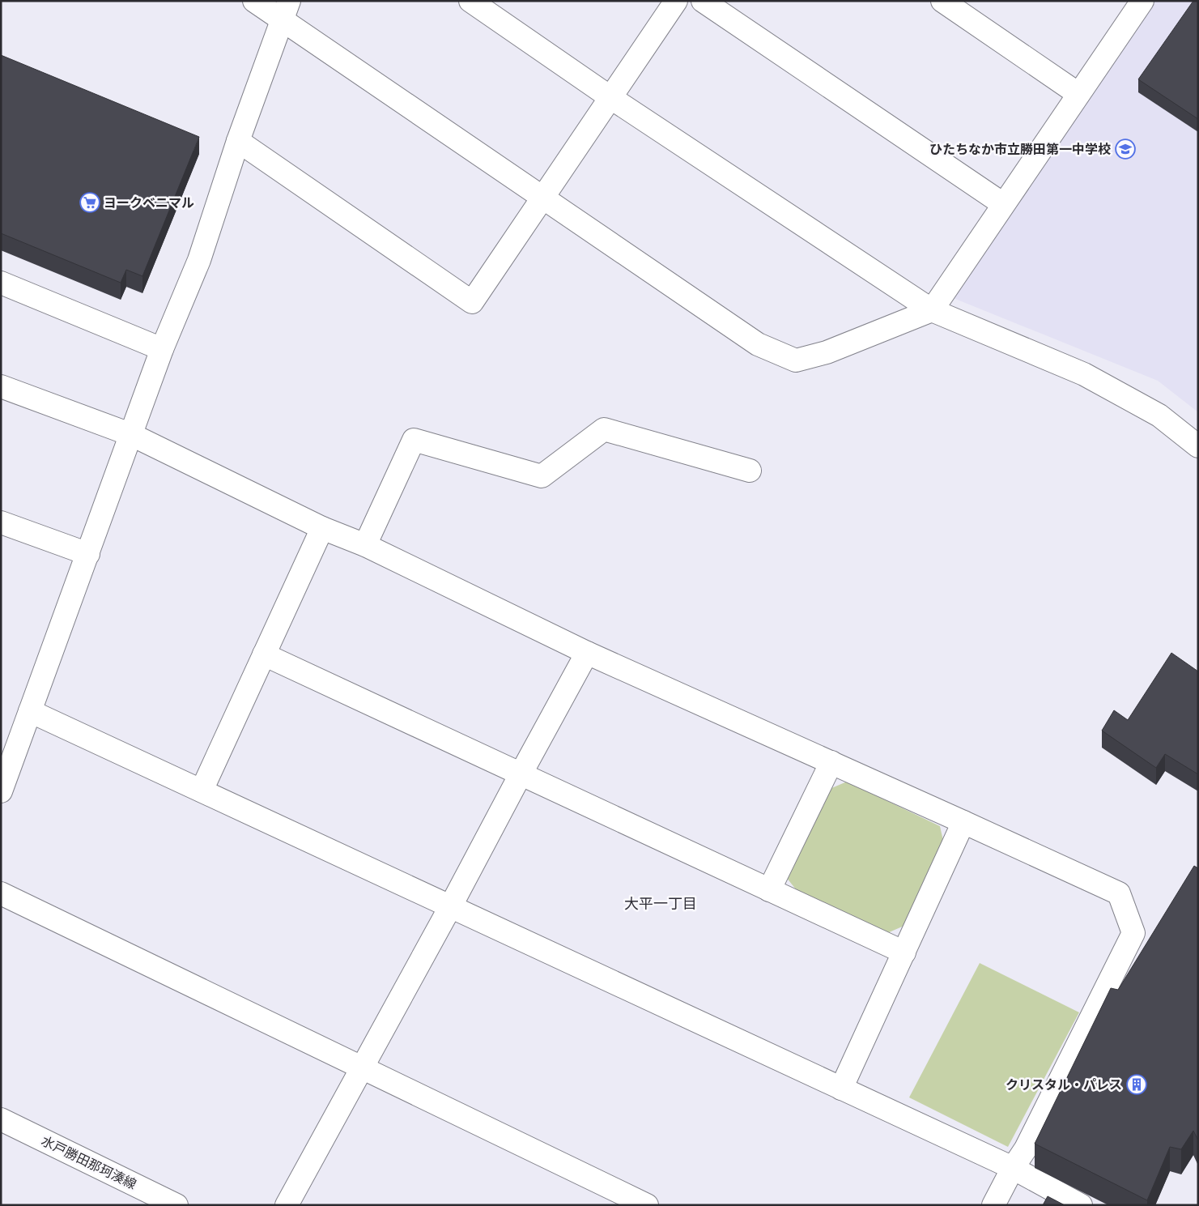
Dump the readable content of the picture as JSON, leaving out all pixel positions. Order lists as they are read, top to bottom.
{
  "streets": {
    "street": ["水戸勝田那珂湊線"]
  },
  "districts": ["大平一丁目"],
  "places": {
    "school or university": ["ひたちなか市立勝田第一中学校"],
    "supermarket": ["ヨークベニマル"],
    "building": ["クリスタル・パレス"]
  }
}
